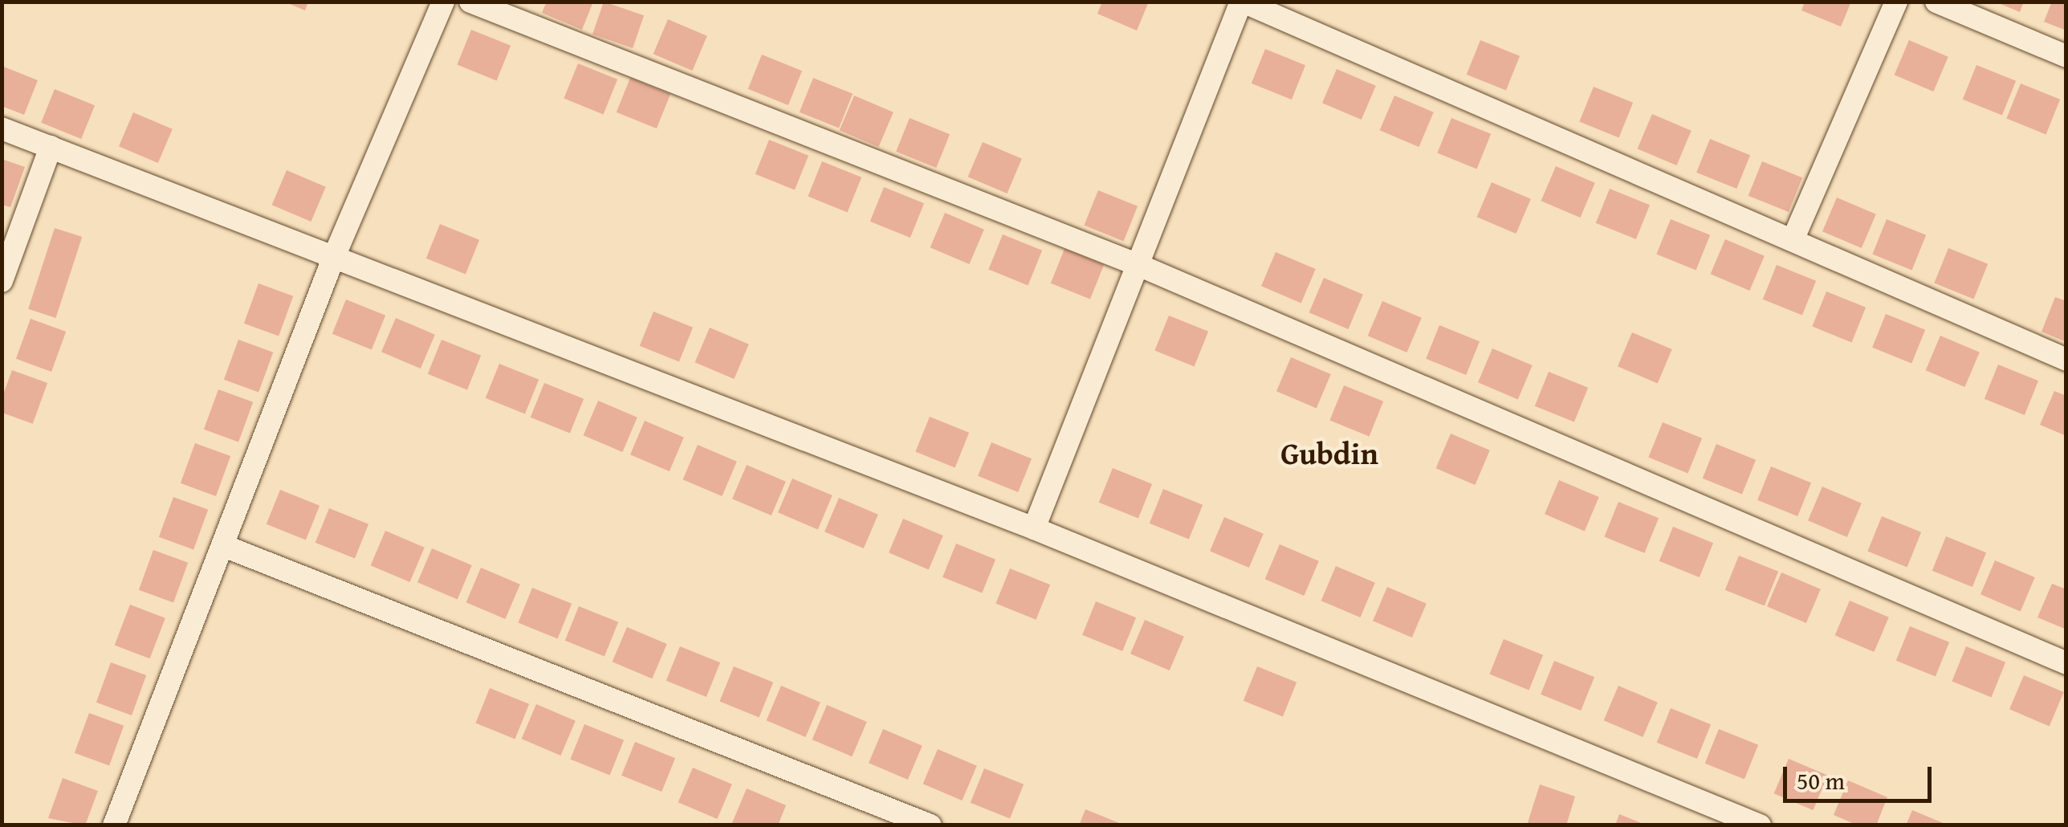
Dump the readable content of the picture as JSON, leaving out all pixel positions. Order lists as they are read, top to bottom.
{
  "districts": ["Gubdin"],
  "scale_bar": "50 m"
}
